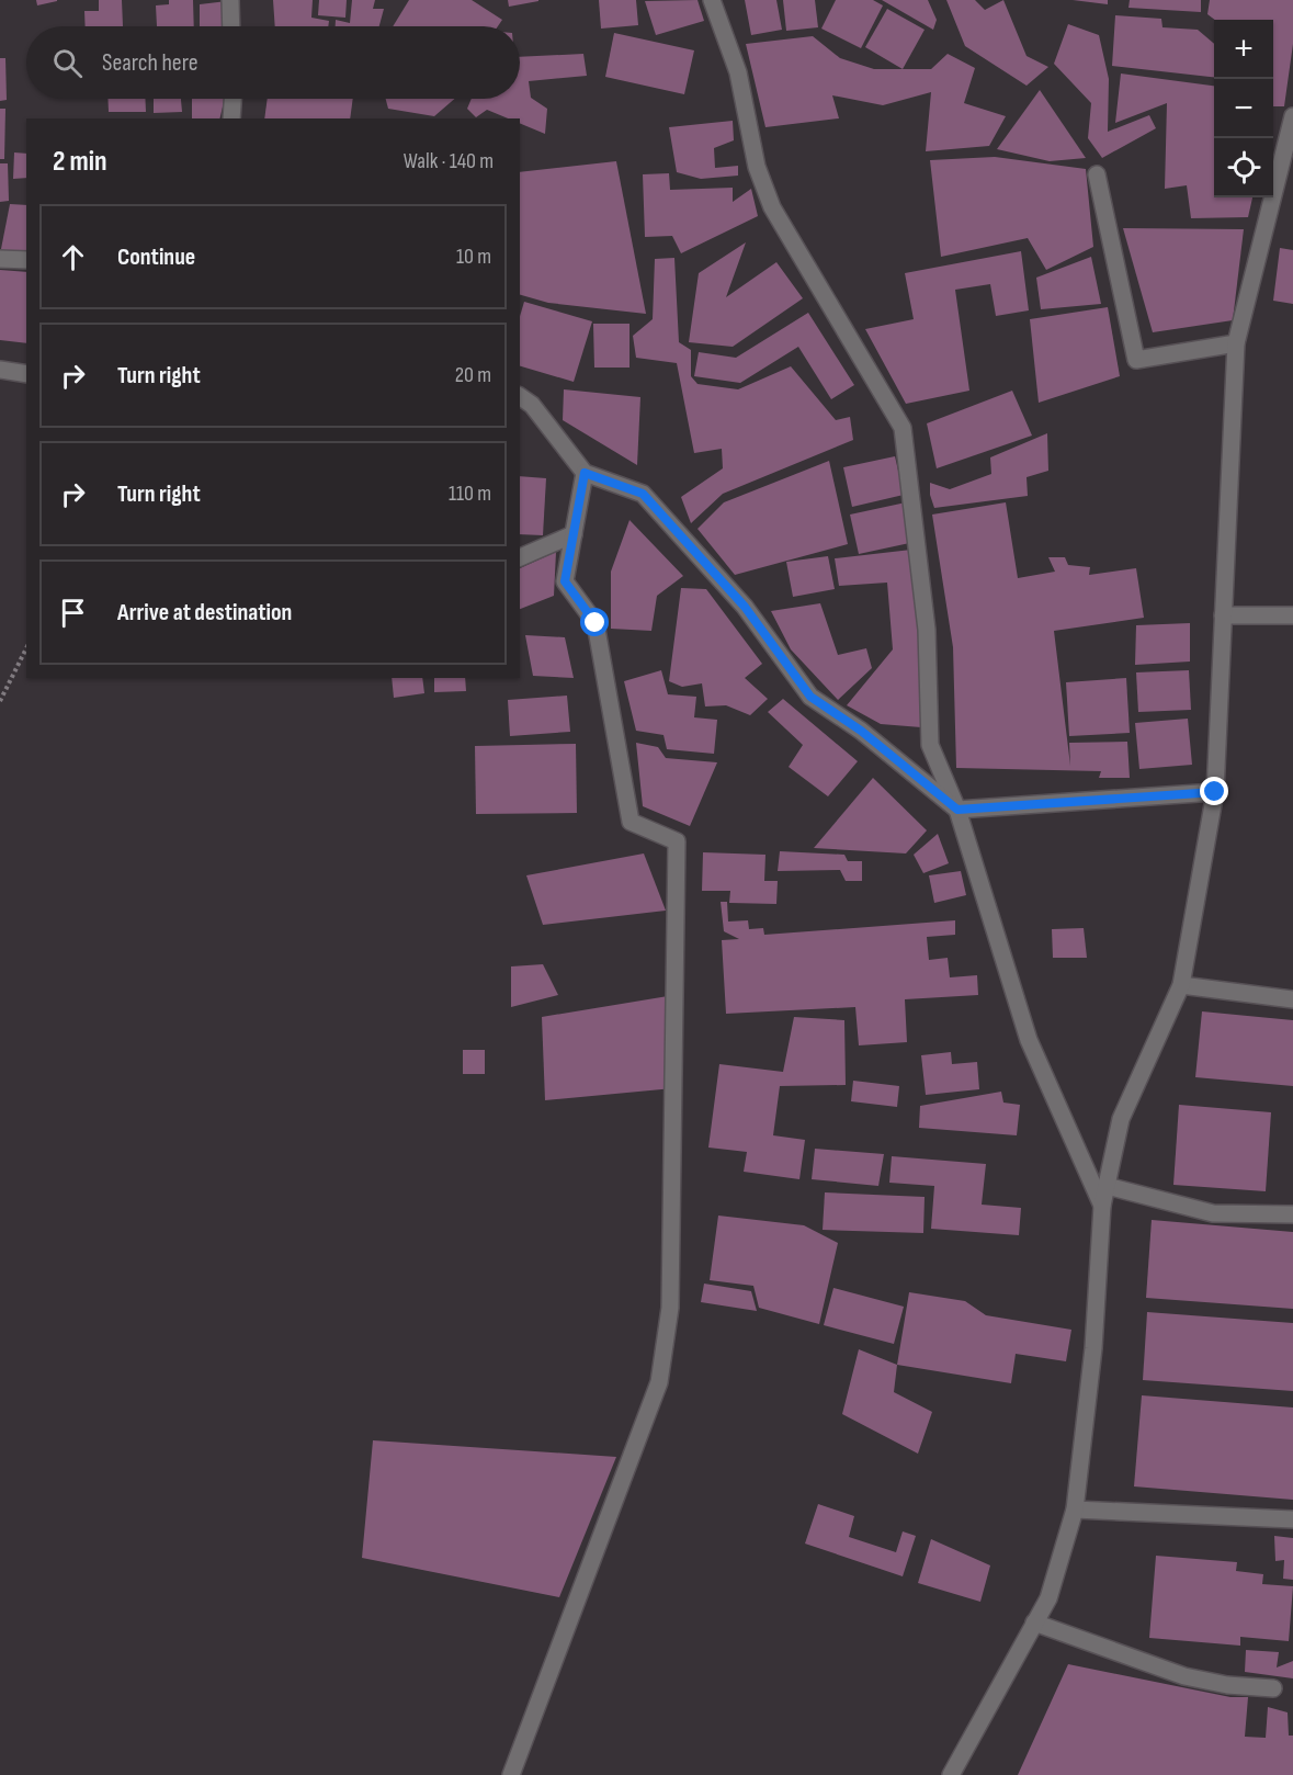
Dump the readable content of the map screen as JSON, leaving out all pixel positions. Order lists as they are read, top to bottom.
{
  "page": {
    "map_buttons": ["+", "−"],
    "search": "Search here",
    "heading": ["2 min", "Walk · 140 m"],
    "list": [
      ["Continue", "10 m"],
      ["Turn right", "20 m"],
      ["Turn right", "110 m"],
      "Arrive at destination"
    ]
  }
}
